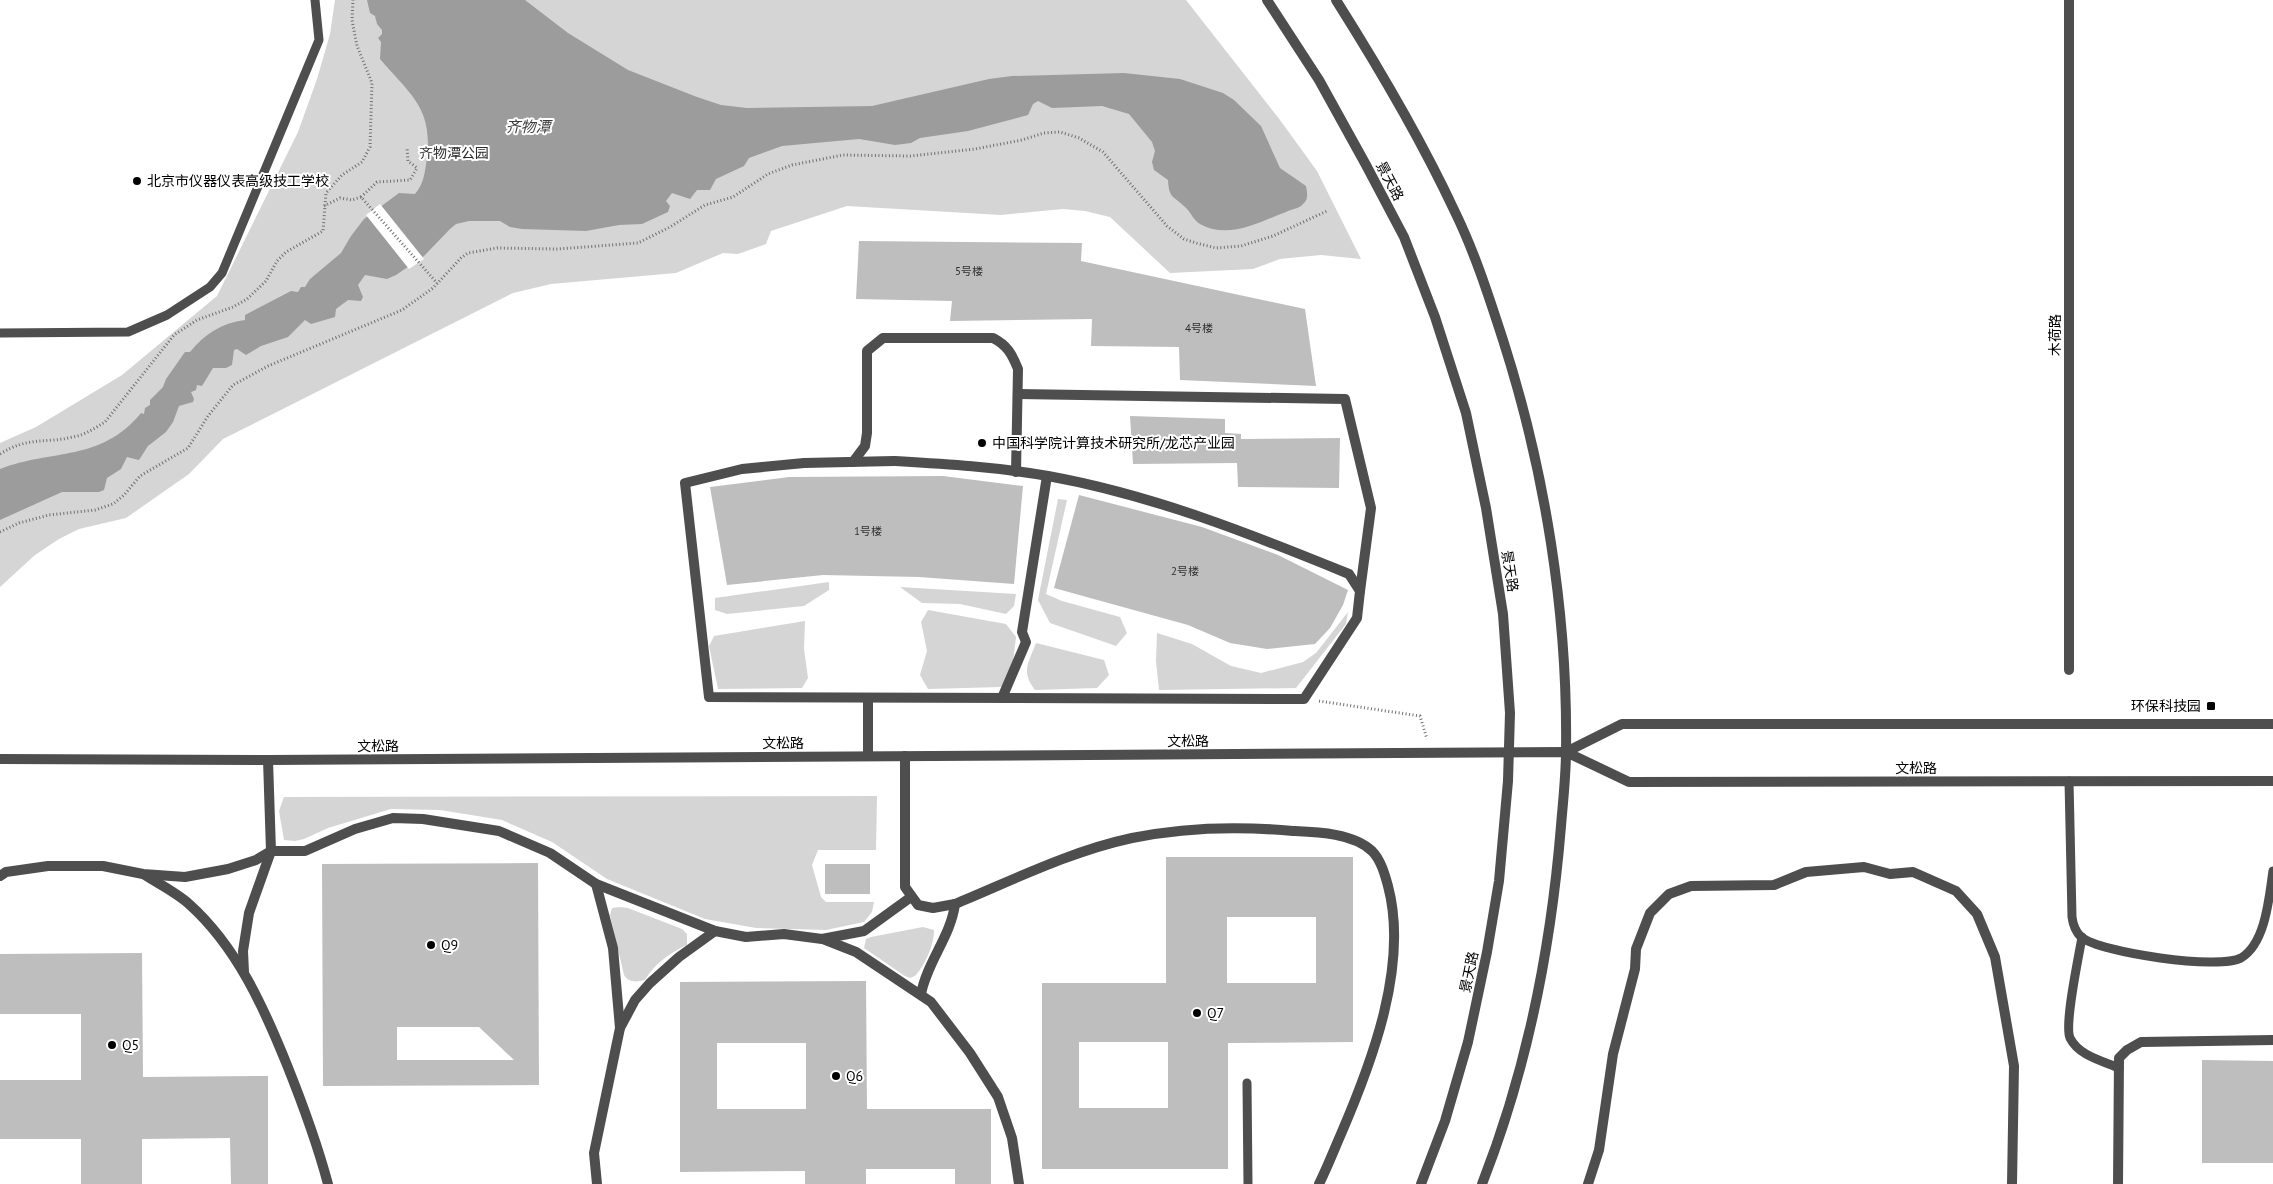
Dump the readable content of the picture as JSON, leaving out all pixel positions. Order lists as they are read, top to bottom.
{
  "streets": {
    "street": ["景天路", "木荷路", "文松路"]
  },
  "crossings": [
    ["景天路", "文松路"]
  ],
  "water": ["齐物潭"],
  "parks": ["齐物潭公园"],
  "places": {
    "other": [
      "北京市仪器仪表高级技工学校",
      "中国科学院计算技术研究所/龙芯产业园",
      "Q9",
      "Q7",
      "Q5",
      "Q6"
    ],
    "transit": ["环保科技园"]
  },
  "house_numbers": [
    "5号楼",
    "4号楼",
    "1号楼",
    "2号楼"
  ]
}
